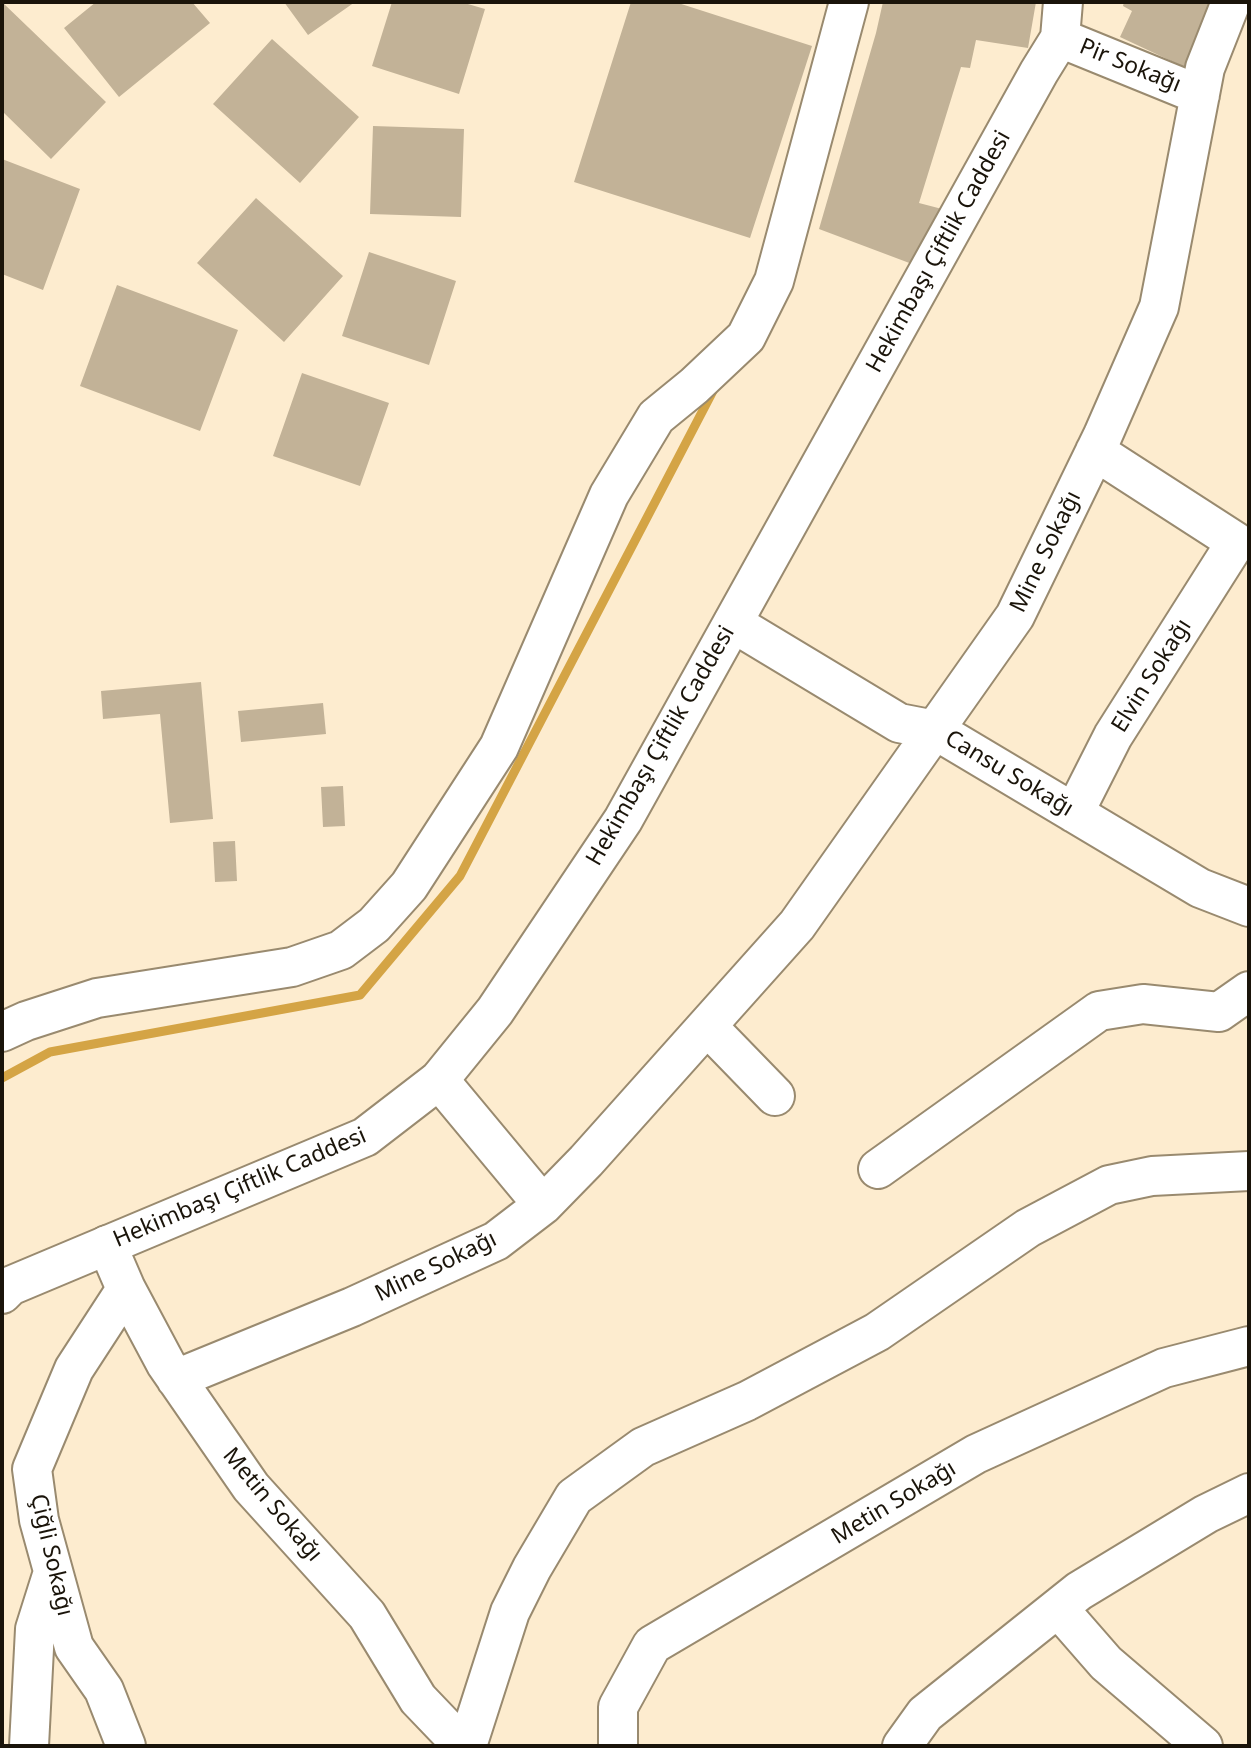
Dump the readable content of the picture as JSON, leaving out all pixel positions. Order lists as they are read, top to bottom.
{
  "streets": {
    "street": [
      "Pir Sokağı",
      "Hekimbaşı Çiftlik Caddesi",
      "Mine Sokağı",
      "Elvin Sokağı",
      "Cansu Sokağı",
      "Metin Sokağı",
      "Çiğli Sokağı"
    ]
  },
  "crossings": [
    ["Pir Sokağı", "Hekimbaşı Çiftlik Caddesi"],
    ["Pir Sokağı", "Mine Sokağı"],
    ["Hekimbaşı Çiftlik Caddesi", "Cansu Sokağı"],
    ["Hekimbaşı Çiftlik Caddesi", "Metin Sokağı"],
    ["Mine Sokağı", "Elvin Sokağı"],
    ["Mine Sokağı", "Cansu Sokağı"],
    ["Mine Sokağı", "Metin Sokağı"],
    ["Elvin Sokağı", "Cansu Sokağı"],
    ["Metin Sokağı", "Çiğli Sokağı"]
  ]
}
